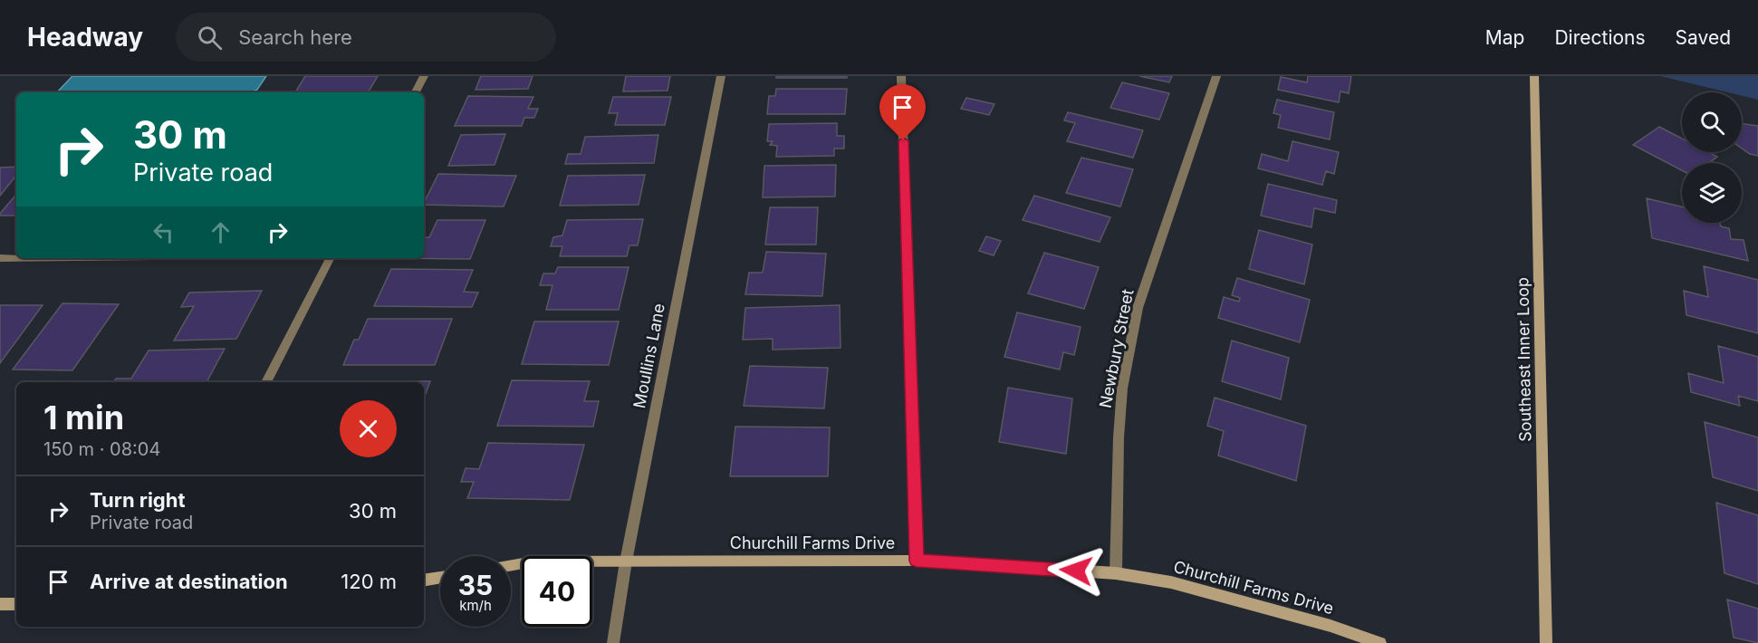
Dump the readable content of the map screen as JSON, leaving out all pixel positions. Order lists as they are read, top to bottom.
{
  "streets": {
    "main road": ["Southeast Inner Loop", "Churchill Farms Drive"],
    "street": ["Newbury Street", "Moullins Lane"]
  },
  "crossings": [
    ["Newbury Street", "Churchill Farms Drive"],
    ["Moullins Lane", "Churchill Farms Drive"]
  ],
  "page": {
    "header": "Headway",
    "search": "Search here",
    "nav": ["Map", "Directions", "Saved"],
    "turn": ["30 m", "Private road"],
    "heading": ["1 min", "150 m · 08:04"],
    "list": [
      {
        "name": "Turn right",
        "note": "Private road",
        "value": "30 m"
      },
      {
        "name": "Arrive at destination",
        "value": "120 m"
      }
    ],
    "speed": "35 km/h",
    "limit": "40"
  }
}
